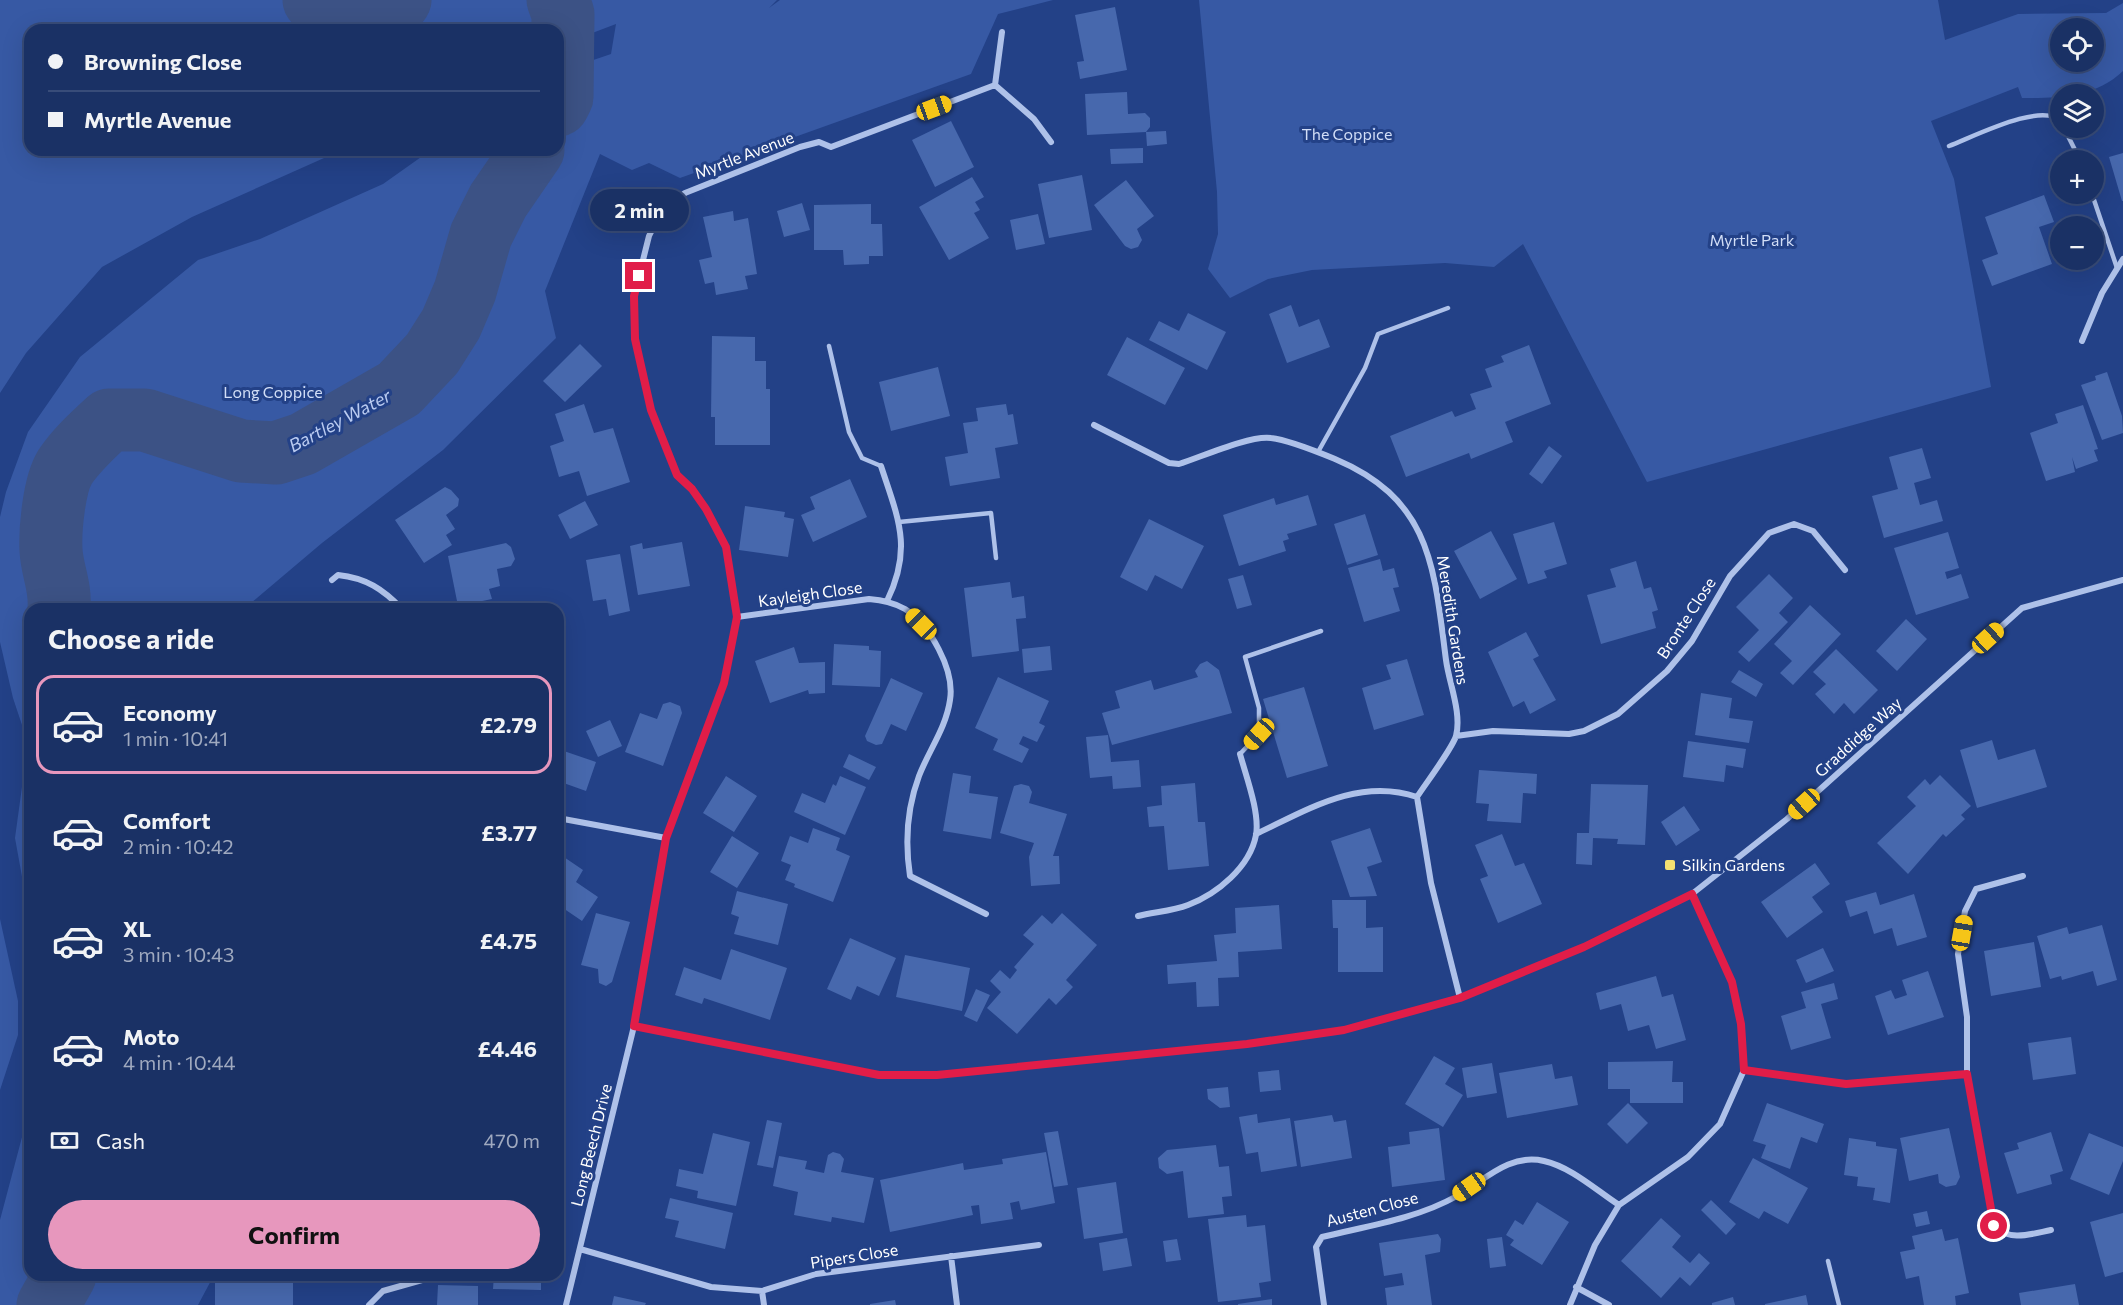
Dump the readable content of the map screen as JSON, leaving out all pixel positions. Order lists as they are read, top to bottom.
{
  "streets": {
    "street": [
      "Myrtle Avenue",
      "Kayleigh Close",
      "Bronte Close",
      "Meredith Gardens",
      "Graddidge Way",
      "Long Beech Drive",
      "Austen Close",
      "Pipers Close"
    ]
  },
  "crossings": [
    ["Myrtle Avenue", "Kayleigh Close"],
    ["Myrtle Avenue", "Graddidge Way"],
    ["Myrtle Avenue", "Long Beech Drive"],
    ["Bronte Close", "Meredith Gardens"],
    ["Graddidge Way", "Long Beech Drive"],
    ["Long Beech Drive", "Pipers Close"]
  ],
  "water": ["Bartley Water"],
  "parks": ["The Coppice", "Myrtle Park", "Long Coppice"],
  "places": {
    "transit": ["Silkin Gardens"]
  },
  "page": {
    "map_buttons": ["+", "−"],
    "banner": ["Browning Close", "Myrtle Avenue"],
    "bubble": "2 min",
    "heading": "Choose a ride",
    "list": [
      {
        "name": "Economy",
        "note": "1 min · 10:41",
        "value": "£2.79"
      },
      {
        "name": "Comfort",
        "note": "2 min · 10:42",
        "value": "£3.77"
      },
      {
        "name": "XL",
        "note": "3 min · 10:43",
        "value": "£4.75"
      },
      {
        "name": "Moto",
        "note": "4 min · 10:44",
        "value": "£4.46"
      }
    ],
    "pay": ["Cash", "470 m"],
    "buttons": "Confirm"
  }
}
